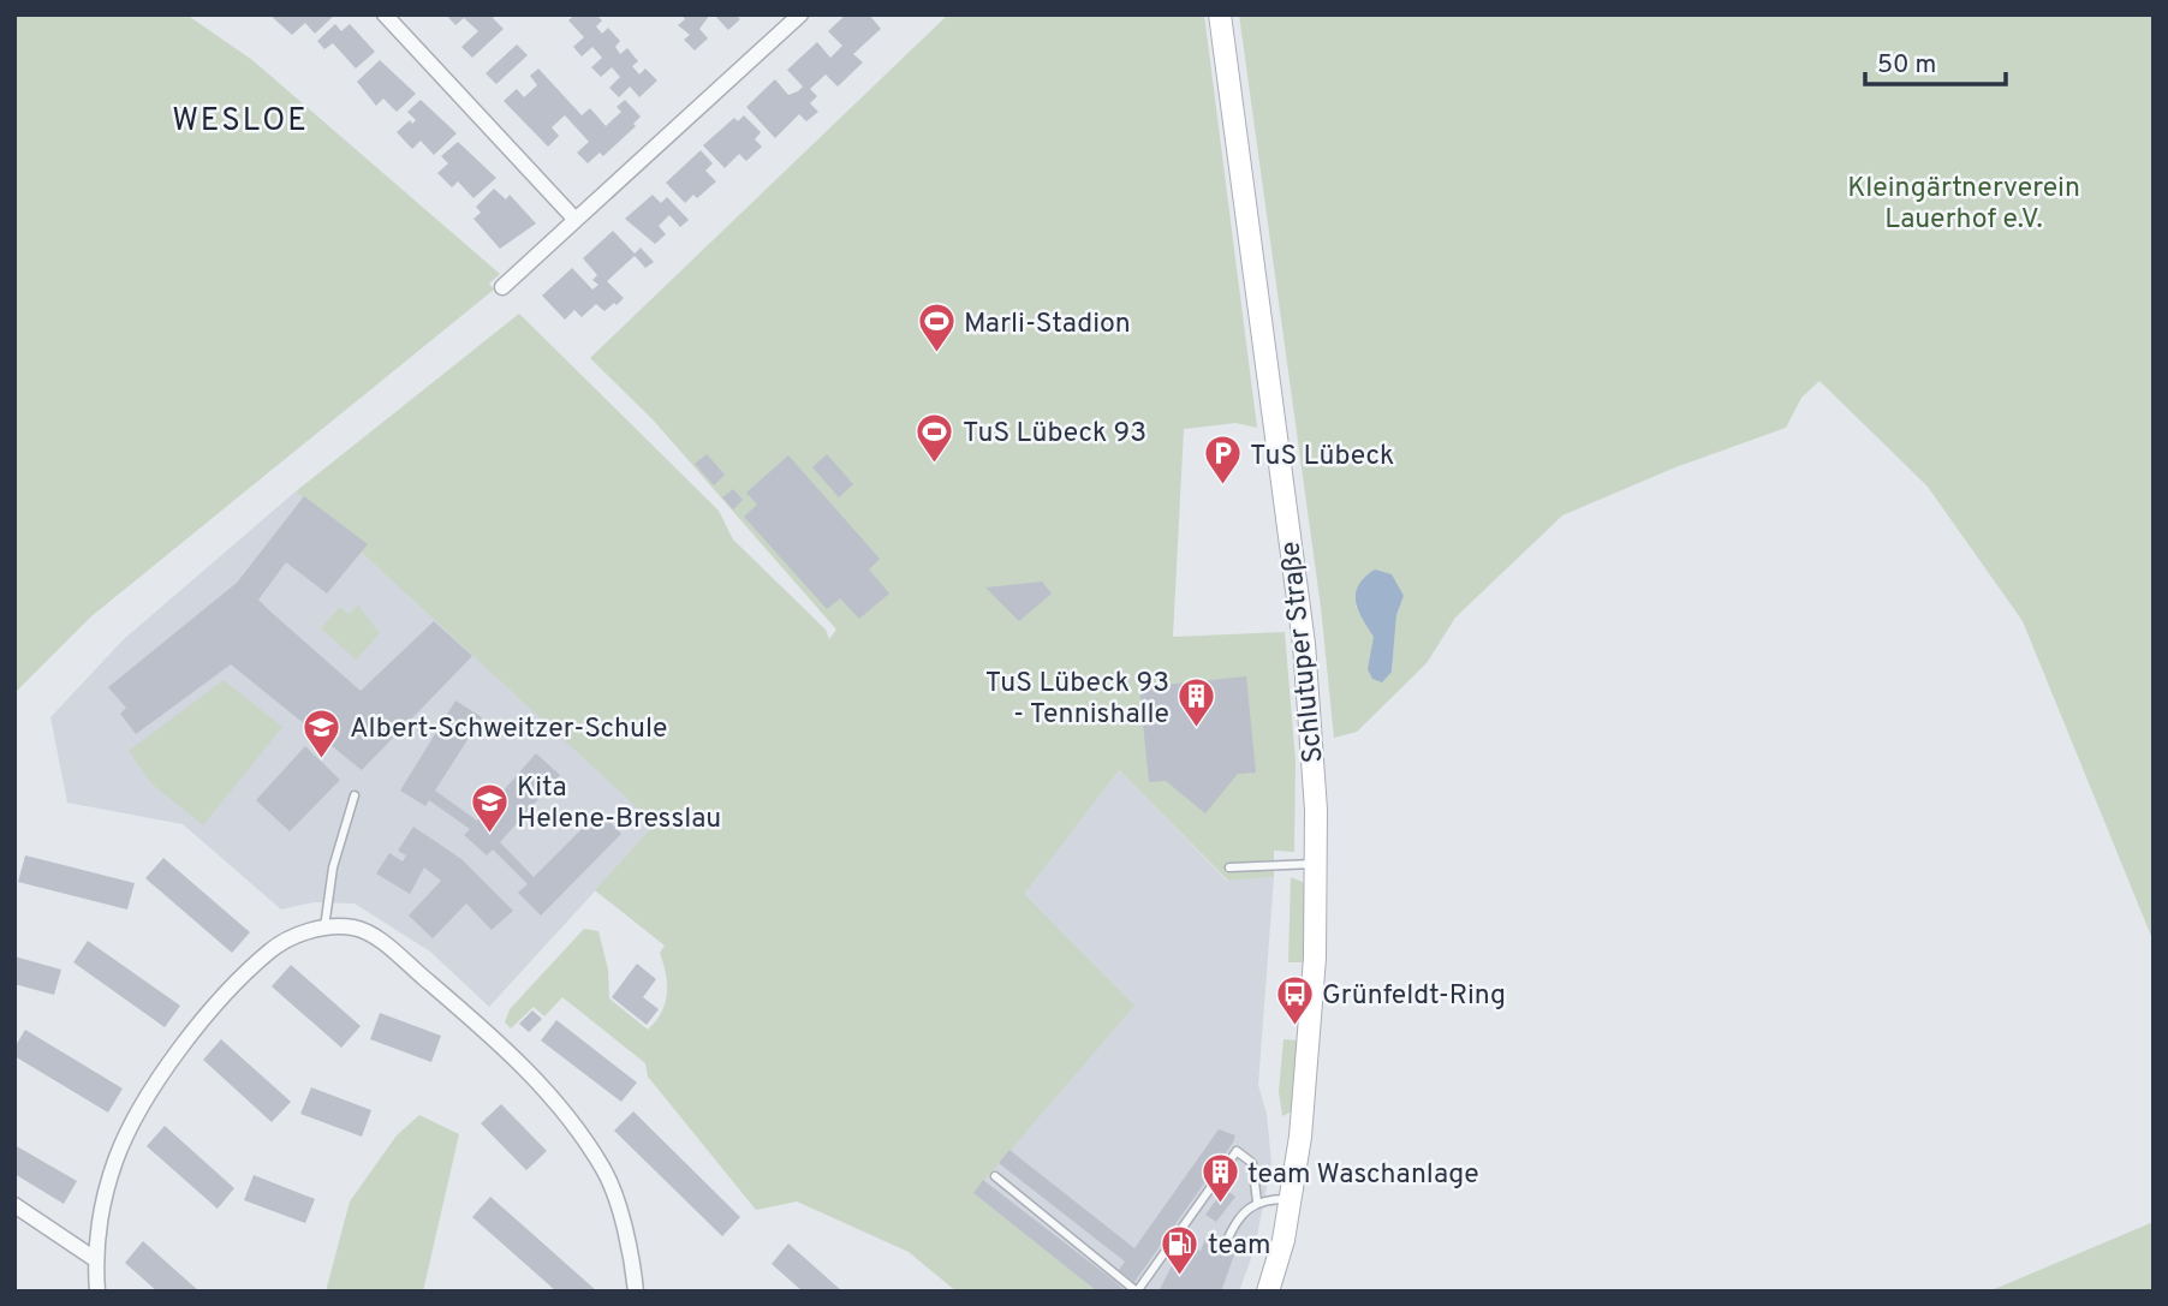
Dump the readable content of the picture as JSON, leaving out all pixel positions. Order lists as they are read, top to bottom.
{
  "streets": {
    "main road": ["Schlutuper Straße"]
  },
  "districts": ["WESLOE"],
  "parks": ["Kleingärtnerverein Lauerhof e.V."],
  "places": {
    "sports": ["Marli-Stadion", "TuS Lübeck 93"],
    "parking": ["TuS Lübeck"],
    "building": ["TuS Lübeck 93 - Tennishalle", "team Waschanlage"],
    "school or university": ["Albert-Schweitzer-Schule", "Kita Helene-Bresslau"],
    "bus stop": ["Grünfeldt-Ring"],
    "fuel station": ["team"]
  },
  "scale_bar": "50 m"
}
